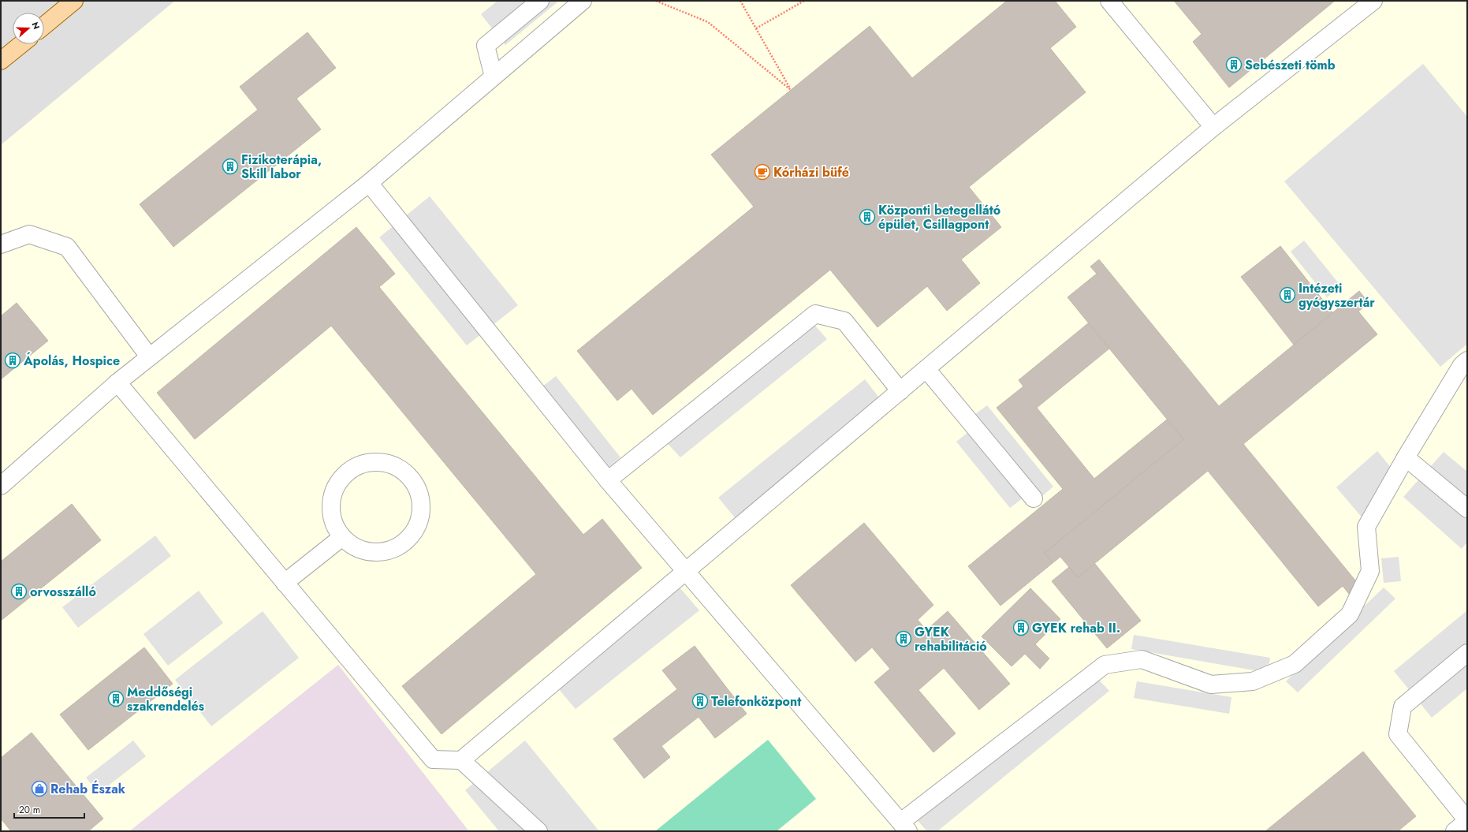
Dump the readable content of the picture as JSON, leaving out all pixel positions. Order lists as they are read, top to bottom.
{
  "places": {
    "building": [
      "Sebészeti tömb",
      "Fizikoterápia, Skill labor",
      "Központi betegellátó épület, Csillagpont",
      "Intézeti gyógyszertár",
      "Ápolás, Hospice",
      "orvosszálló",
      "GYEK rehab II.",
      "GYEK rehabilitáció",
      "Meddőségi szakrendelés",
      "Telefonközpont"
    ],
    "cafe": ["Kórházi büfé"],
    "shop": ["Rehab Észak"]
  },
  "scale_bar": "20 m",
  "north": "right"
}
